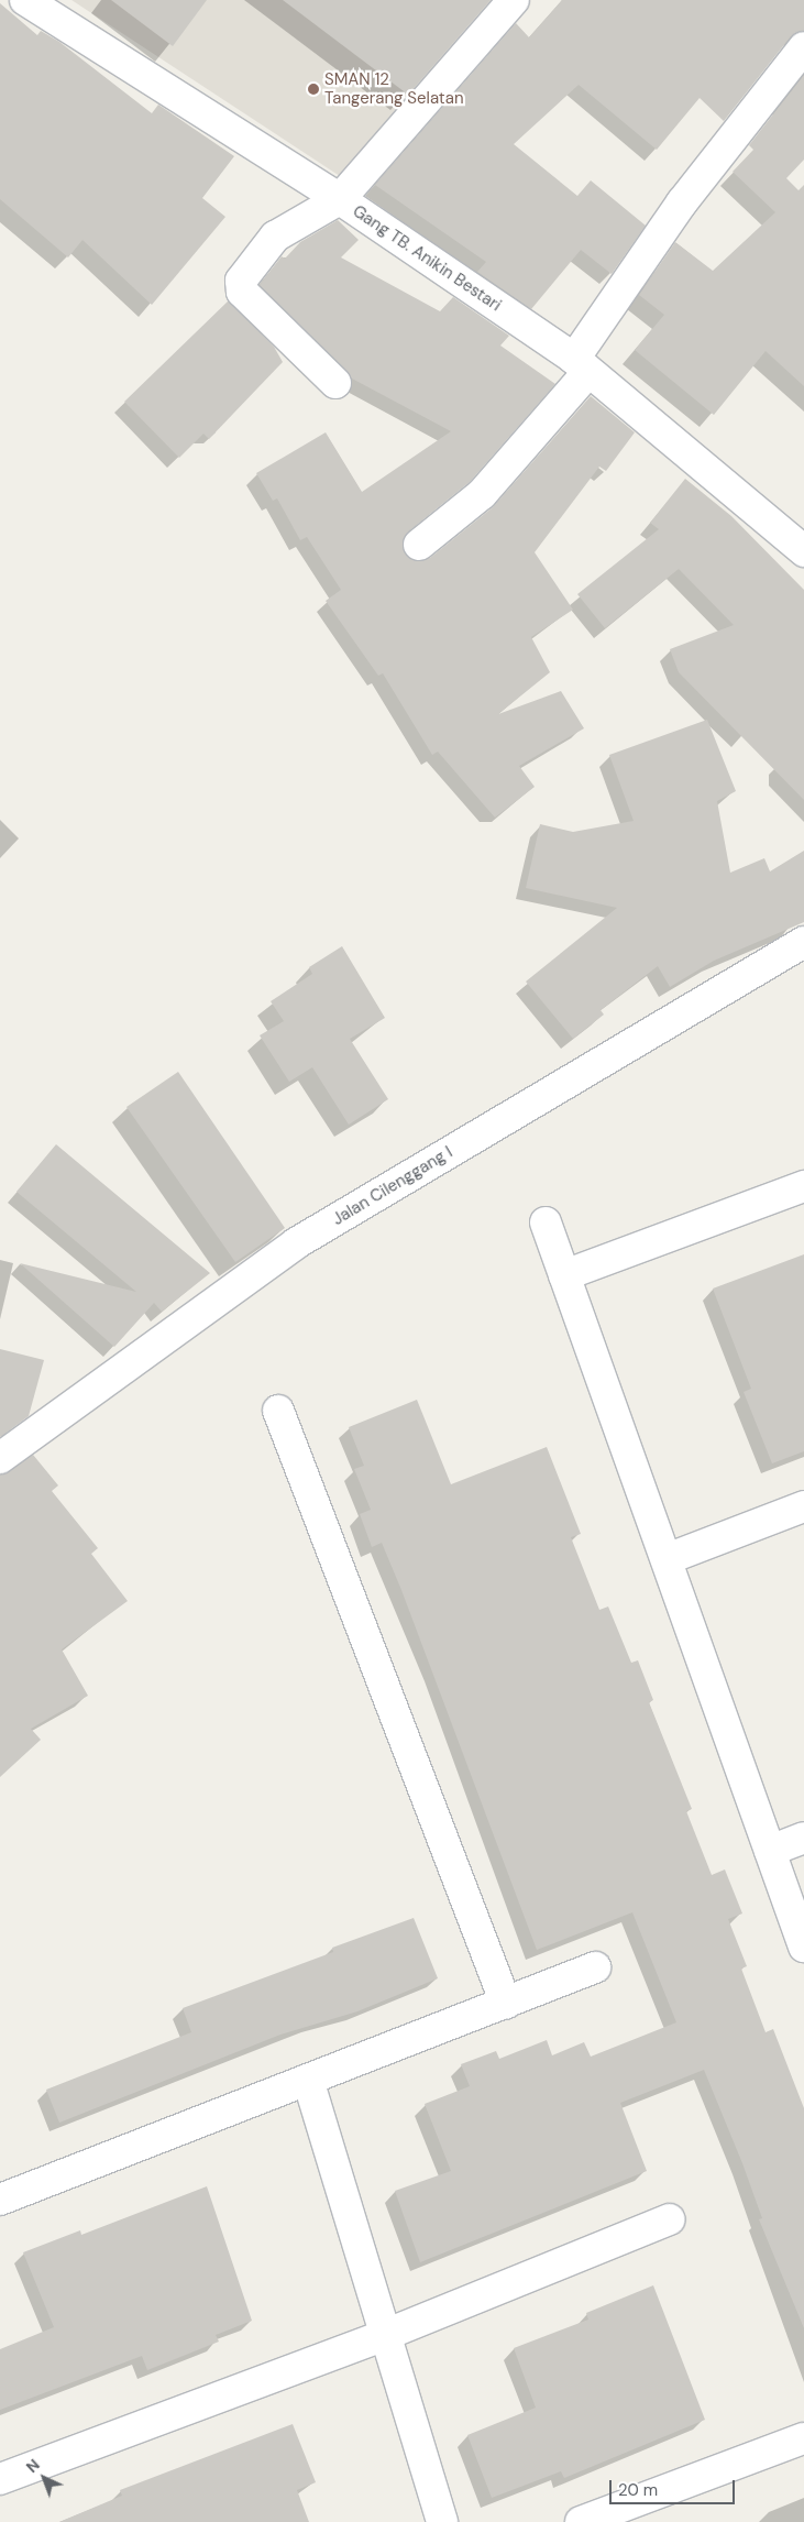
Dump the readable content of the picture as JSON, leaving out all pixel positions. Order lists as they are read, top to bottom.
{
  "streets": {
    "street": ["Gang TB. Anikin Bestari", "Jalan Cilenggang I"]
  },
  "places": ["SMAN 12 Tangerang Selatan"],
  "scale_bar": "20 m",
  "north": "top left"
}
